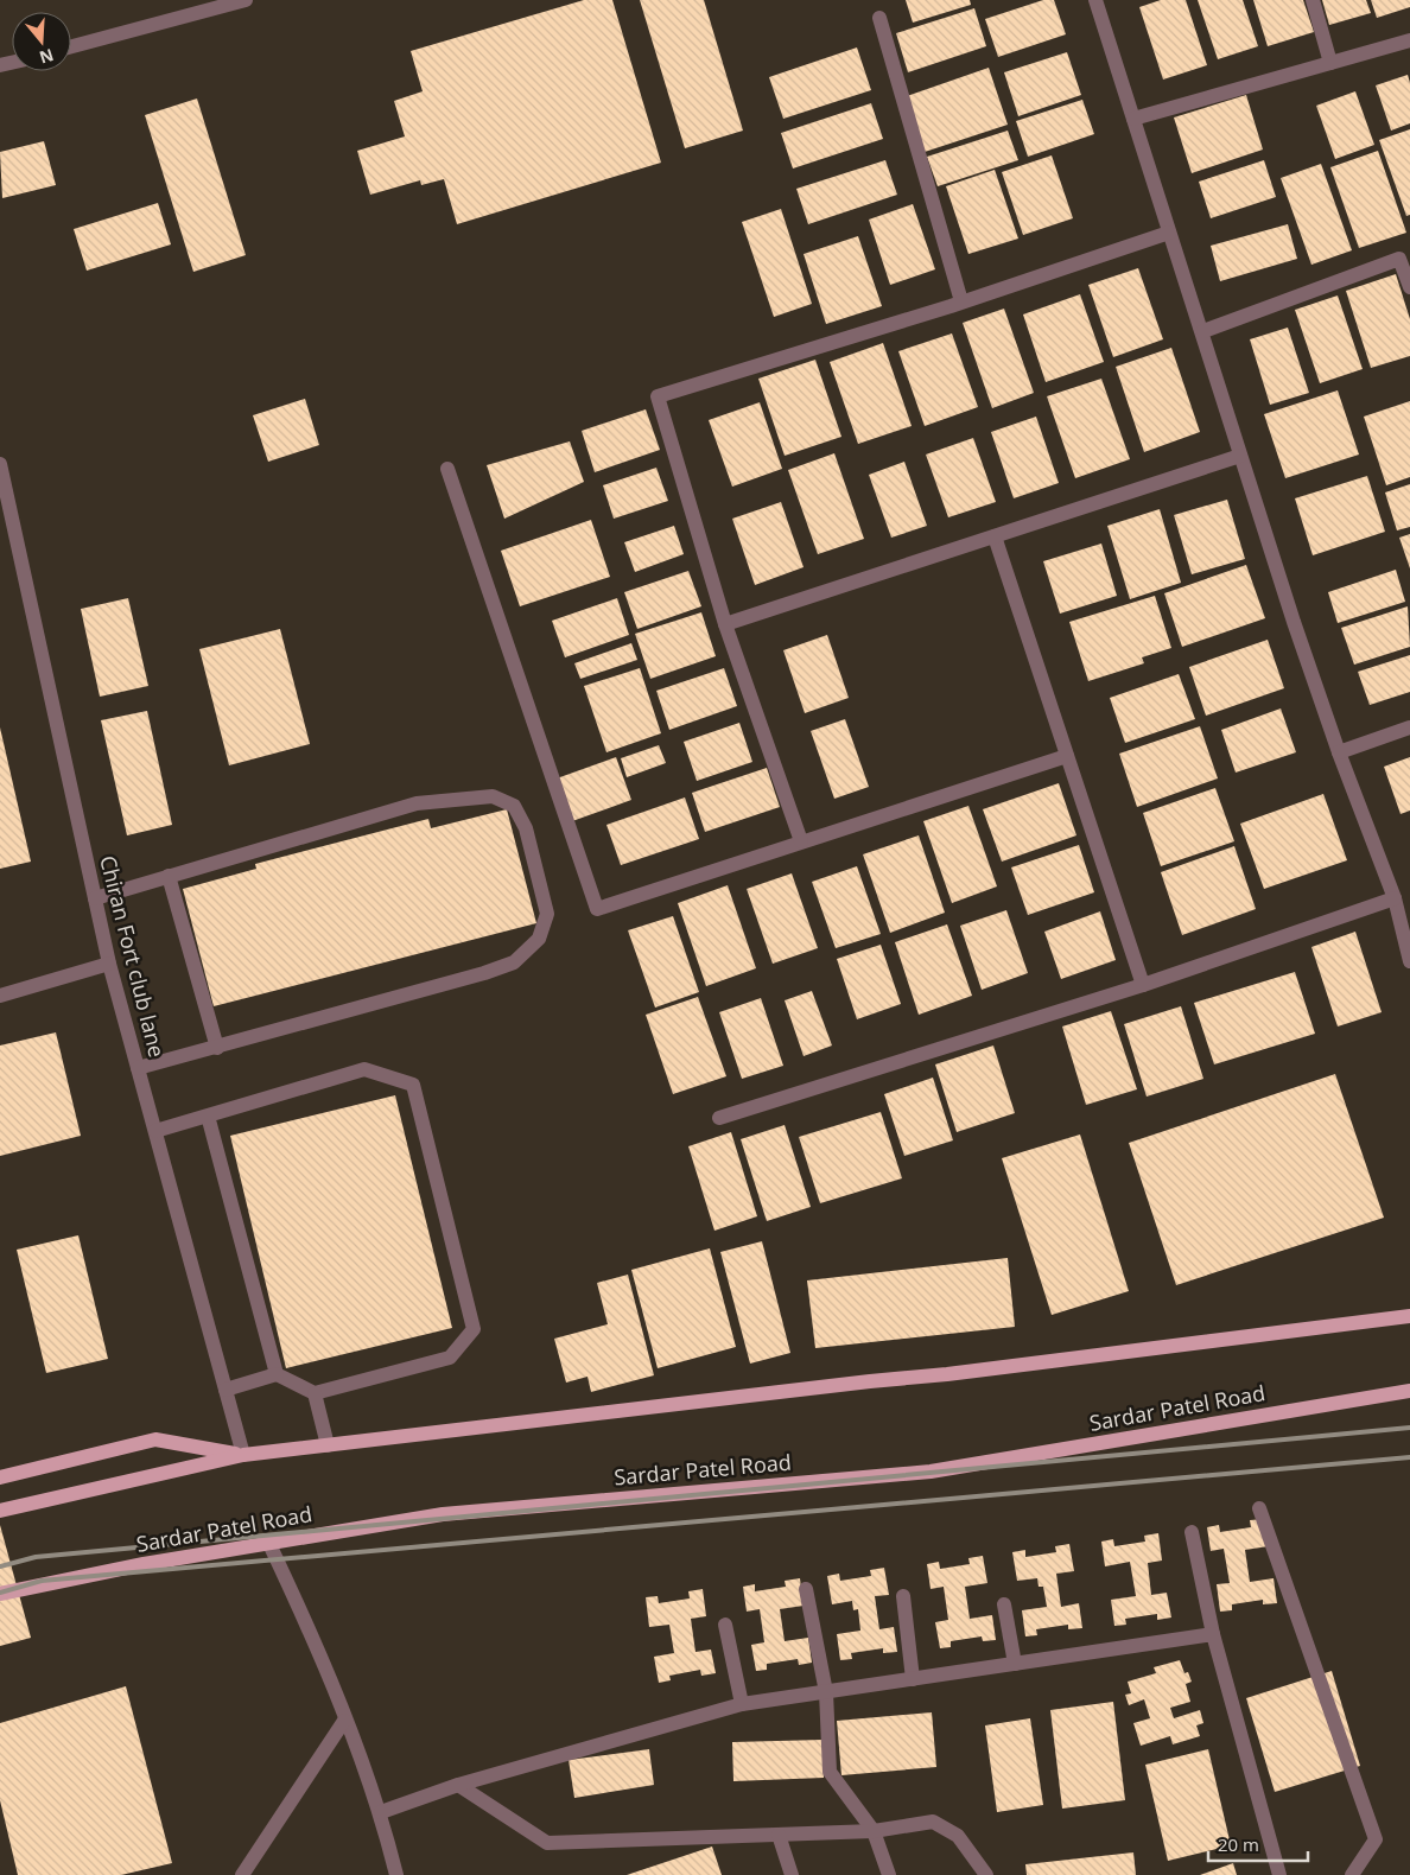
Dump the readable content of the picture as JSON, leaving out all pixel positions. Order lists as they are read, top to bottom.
{
  "streets": {
    "main road": ["Sardar Patel Road"],
    "street": ["Chiran Fort club lane"]
  },
  "scale_bar": "20 m",
  "north": "bottom"
}
